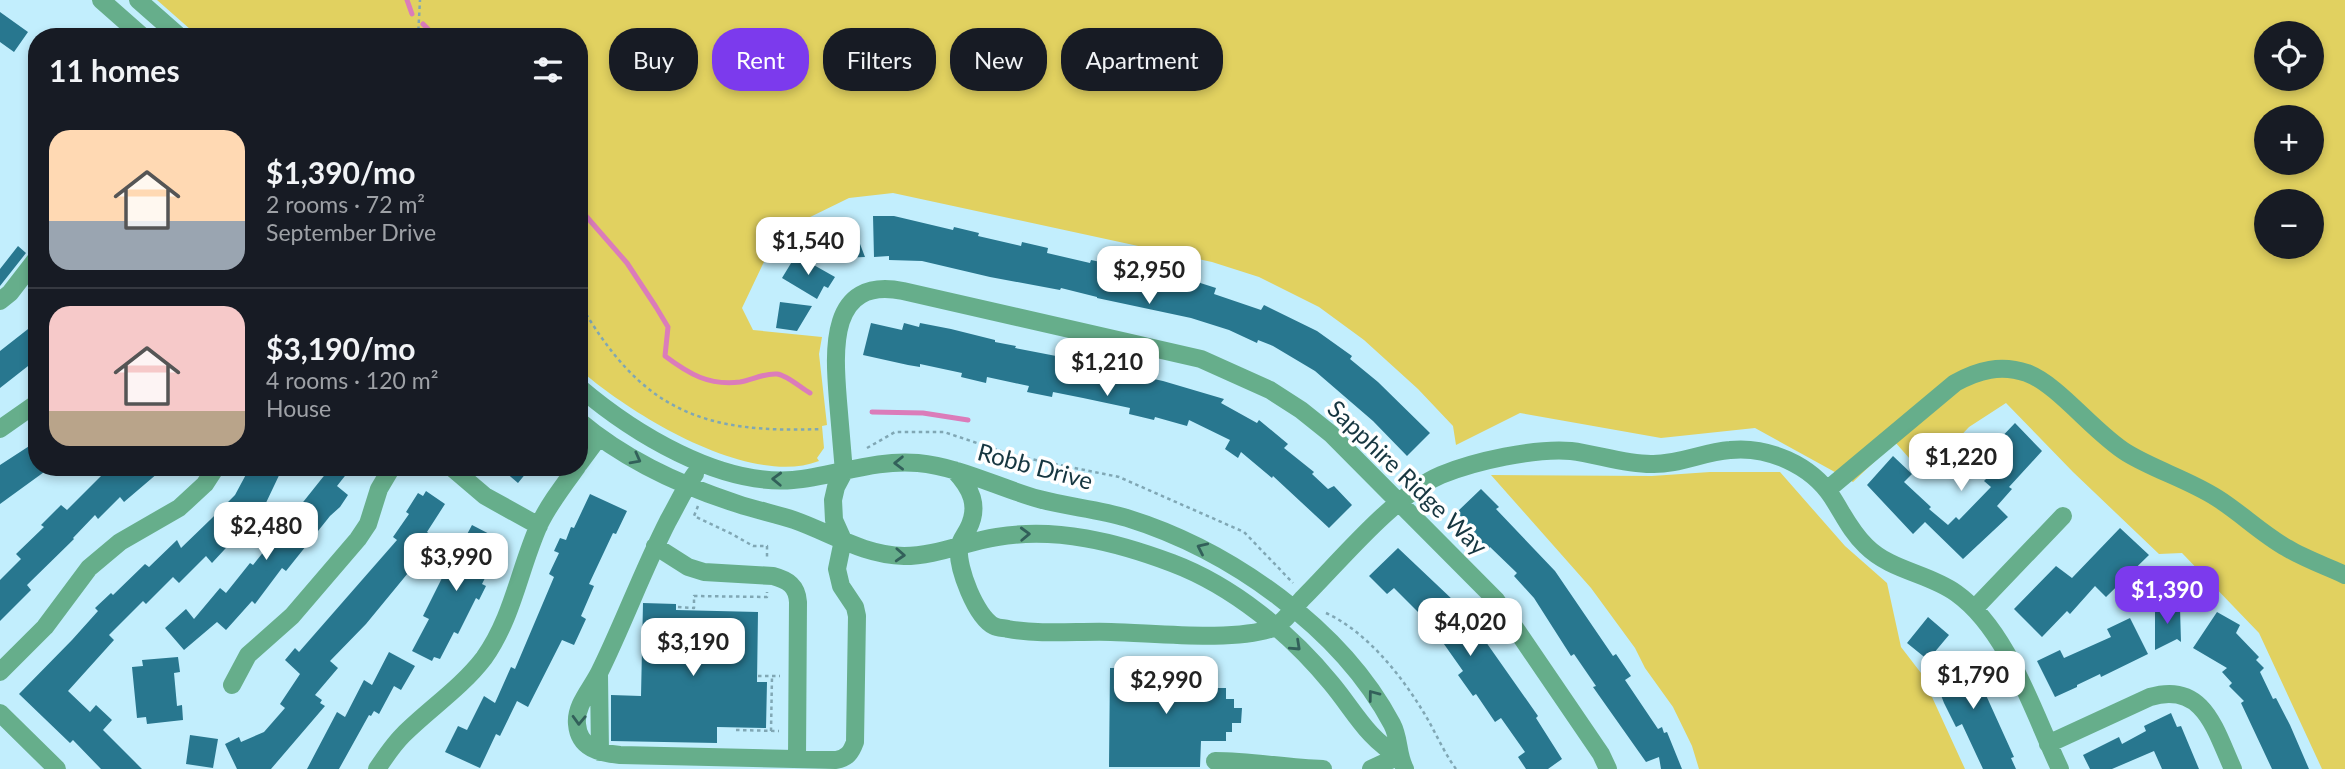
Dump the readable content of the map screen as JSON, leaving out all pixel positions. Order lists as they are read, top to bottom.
{
  "streets": {
    "street": ["Robb Drive", "Sapphire Ridge Way"]
  },
  "crossings": [
    ["Robb Drive", "Sapphire Ridge Way"]
  ],
  "page": {
    "map_buttons": ["+", "−"],
    "chip": [
      "Buy",
      "Rent",
      "Filters",
      "New",
      "Apartment"
    ],
    "heading": "11 homes",
    "list": [
      {
        "name": "$1,390/mo",
        "note": "2 rooms · 72 m² · September Drive"
      },
      {
        "name": "$3,190/mo",
        "note": "4 rooms · 120 m² · House"
      }
    ],
    "price": [
      "$1,540",
      "$2,950",
      "$1,210",
      "$1,220",
      "$2,480",
      "$3,990",
      "$1,390",
      "$4,020",
      "$3,190",
      "$1,790",
      "$2,990"
    ]
  }
}
